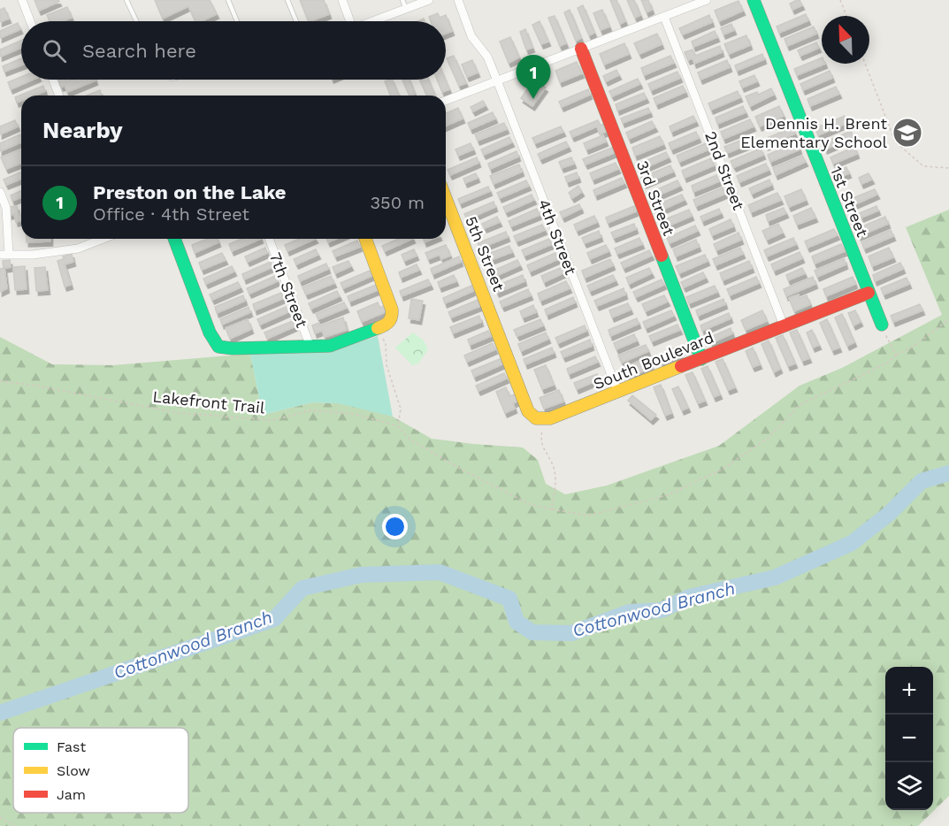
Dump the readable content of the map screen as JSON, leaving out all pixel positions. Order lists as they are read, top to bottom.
{
  "streets": {
    "street": [
      "2nd Street",
      "3rd Street",
      "1st Street",
      "4th Street",
      "5th Street",
      "7th Street",
      "South Boulevard"
    ],
    "path": ["Lakefront Trail"]
  },
  "crossings": [
    ["2nd Street", "South Boulevard"],
    ["3rd Street", "South Boulevard"],
    ["1st Street", "South Boulevard"],
    ["4th Street", "South Boulevard"],
    ["5th Street", "South Boulevard"]
  ],
  "water": ["Cottonwood Branch"],
  "places": {
    "school or university": ["Dennis H. Brent Elementary School"]
  },
  "legend": ["Fast", "Slow", "Jam"],
  "north": "top left",
  "page": {
    "search": "Search here",
    "pins": "1",
    "heading": "Nearby",
    "list": [
      {
        "mark": "1",
        "name": "Preston on the Lake",
        "note": "Office · 4th Street",
        "value": "350 m"
      }
    ],
    "map_buttons": ["+", "−"]
  }
}
